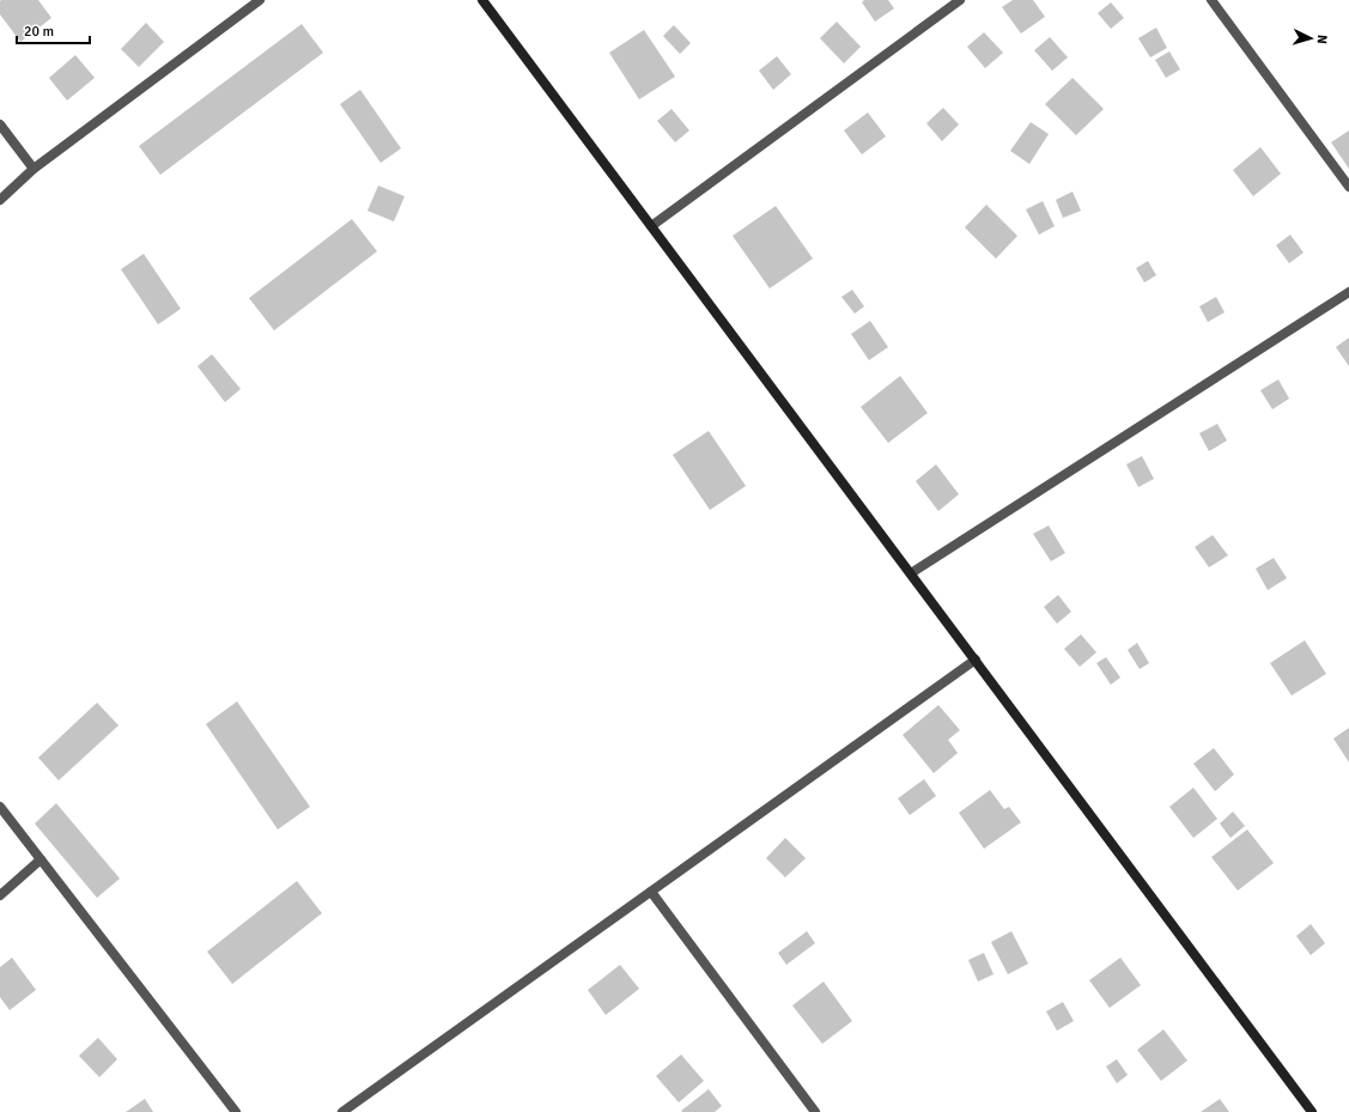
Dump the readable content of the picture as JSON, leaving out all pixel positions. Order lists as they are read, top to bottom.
{
  "scale_bar": "20 m",
  "north": "right"
}
